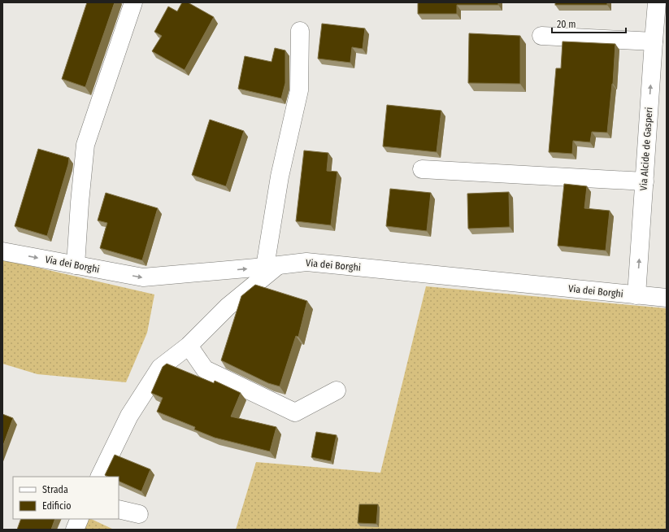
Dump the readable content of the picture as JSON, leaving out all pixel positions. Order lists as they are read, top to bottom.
{
  "streets": {
    "street": ["Via Alcide de Gasperi", "Via dei Borghi"]
  },
  "crossings": [
    ["Via Alcide de Gasperi", "Via dei Borghi"]
  ],
  "one_way": ["Via Alcide de Gasperi", "Via dei Borghi"],
  "legend": ["Strada", "Edificio"],
  "scale_bar": "20 m"
}
